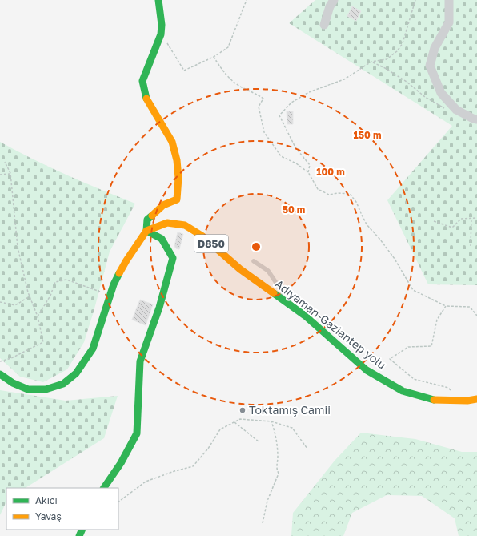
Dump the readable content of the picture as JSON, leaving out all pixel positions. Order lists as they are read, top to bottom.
{
  "streets": {
    "main road": ["D850", "Adıyaman-Gaziantep yolu"]
  },
  "places": ["Toktamış Camii"],
  "legend": ["Akıcı", "Yavaş"],
  "rings": ["150 m", "100 m", "50 m"]
}
